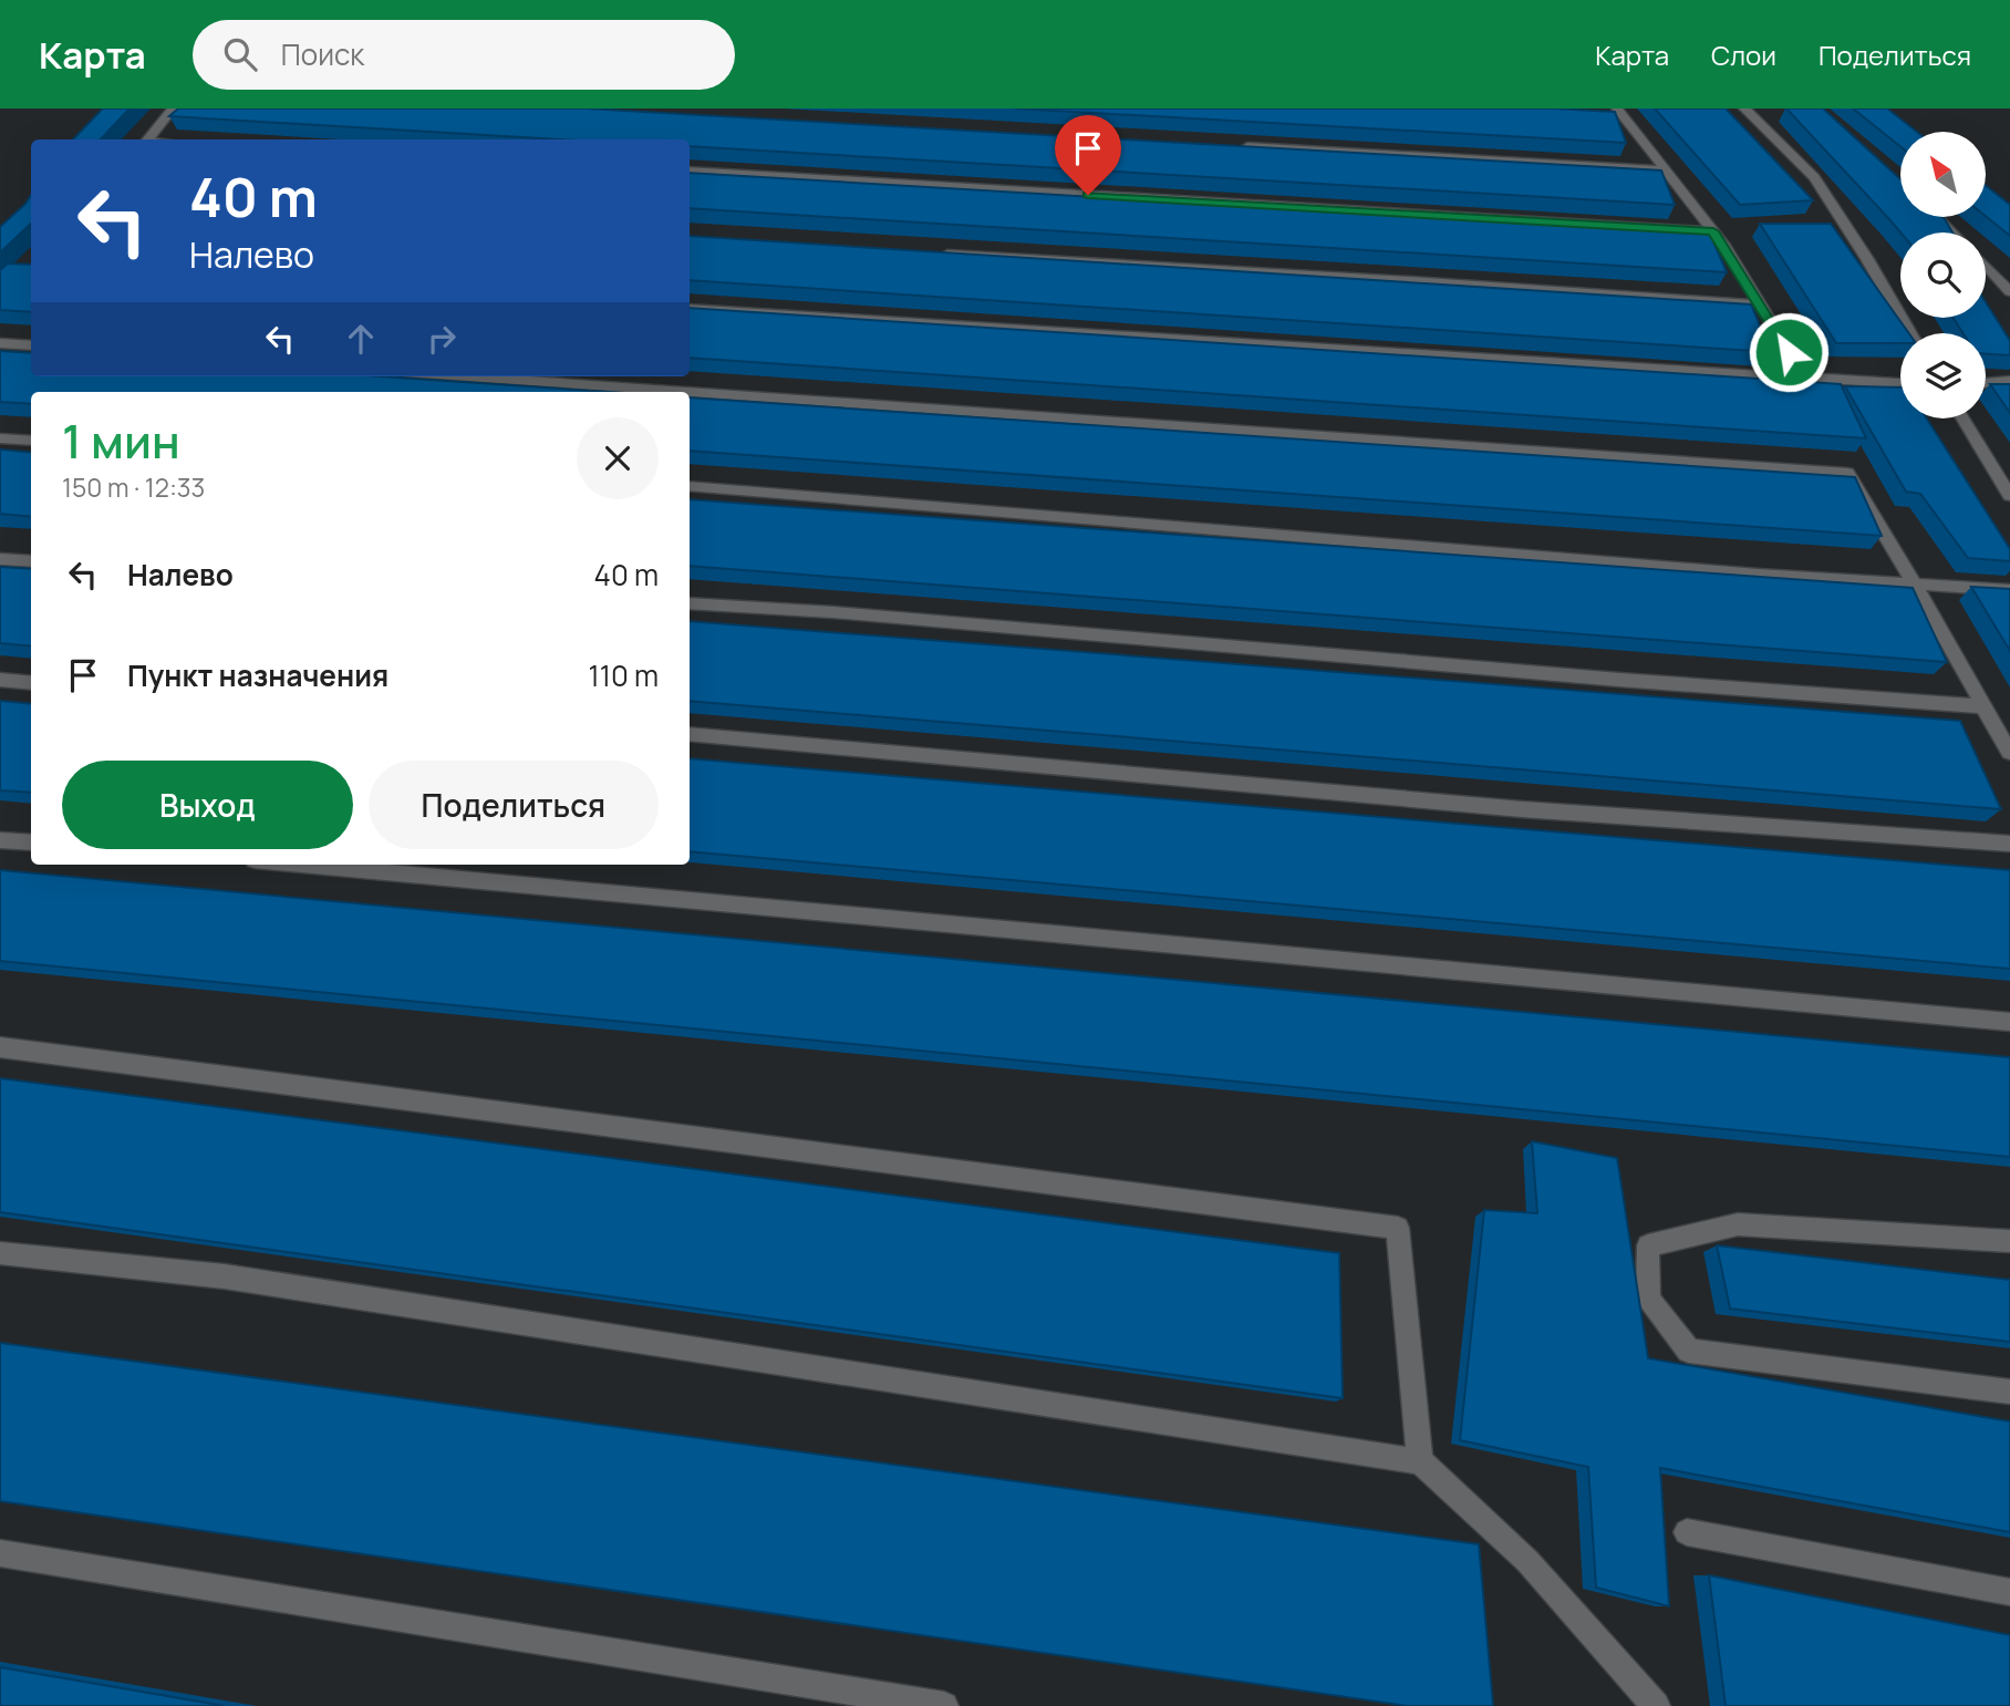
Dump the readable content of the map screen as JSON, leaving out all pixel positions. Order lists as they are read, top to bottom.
{
  "north": "top left",
  "page": {
    "header": "Карта",
    "search": "Поиск",
    "nav": ["Карта", "Слои", "Поделиться"],
    "turn": ["40 m", "Налево"],
    "heading": ["1 мин", "150 m · 12:33"],
    "list": [
      {
        "name": "Налево",
        "value": "40 m"
      },
      {
        "name": "Пункт назначения",
        "value": "110 m"
      }
    ],
    "buttons": ["Выход", "Поделиться"]
  }
}
